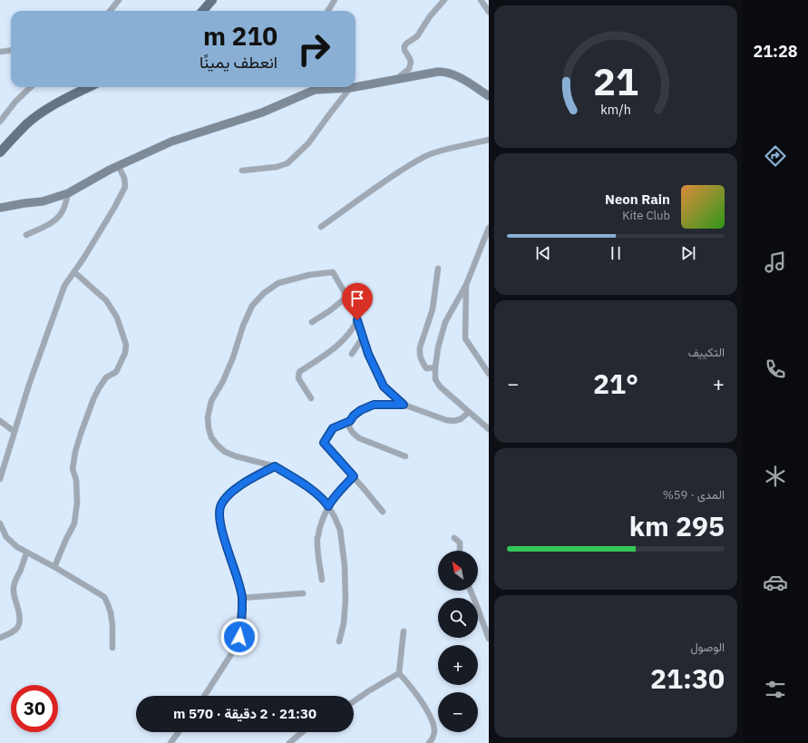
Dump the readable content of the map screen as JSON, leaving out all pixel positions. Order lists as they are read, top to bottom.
{
  "north": "top left",
  "page": {
    "tabs": "21:28",
    "turn": ["210 m", "انعطف يمينًا"],
    "song": ["Neon Rain", "Kite Club"],
    "tile": [
      "التكييف",
      ["المدى · 59%", "295 km"],
      ["الوصول", "21:30"]
    ],
    "heat": ["−", "21°", "+"],
    "map_buttons": ["+", "−"],
    "limit": "30",
    "trip": "21:30 · 2 دقيقة · 570 m",
    "gauge": ["21", "km/h"]
  }
}
